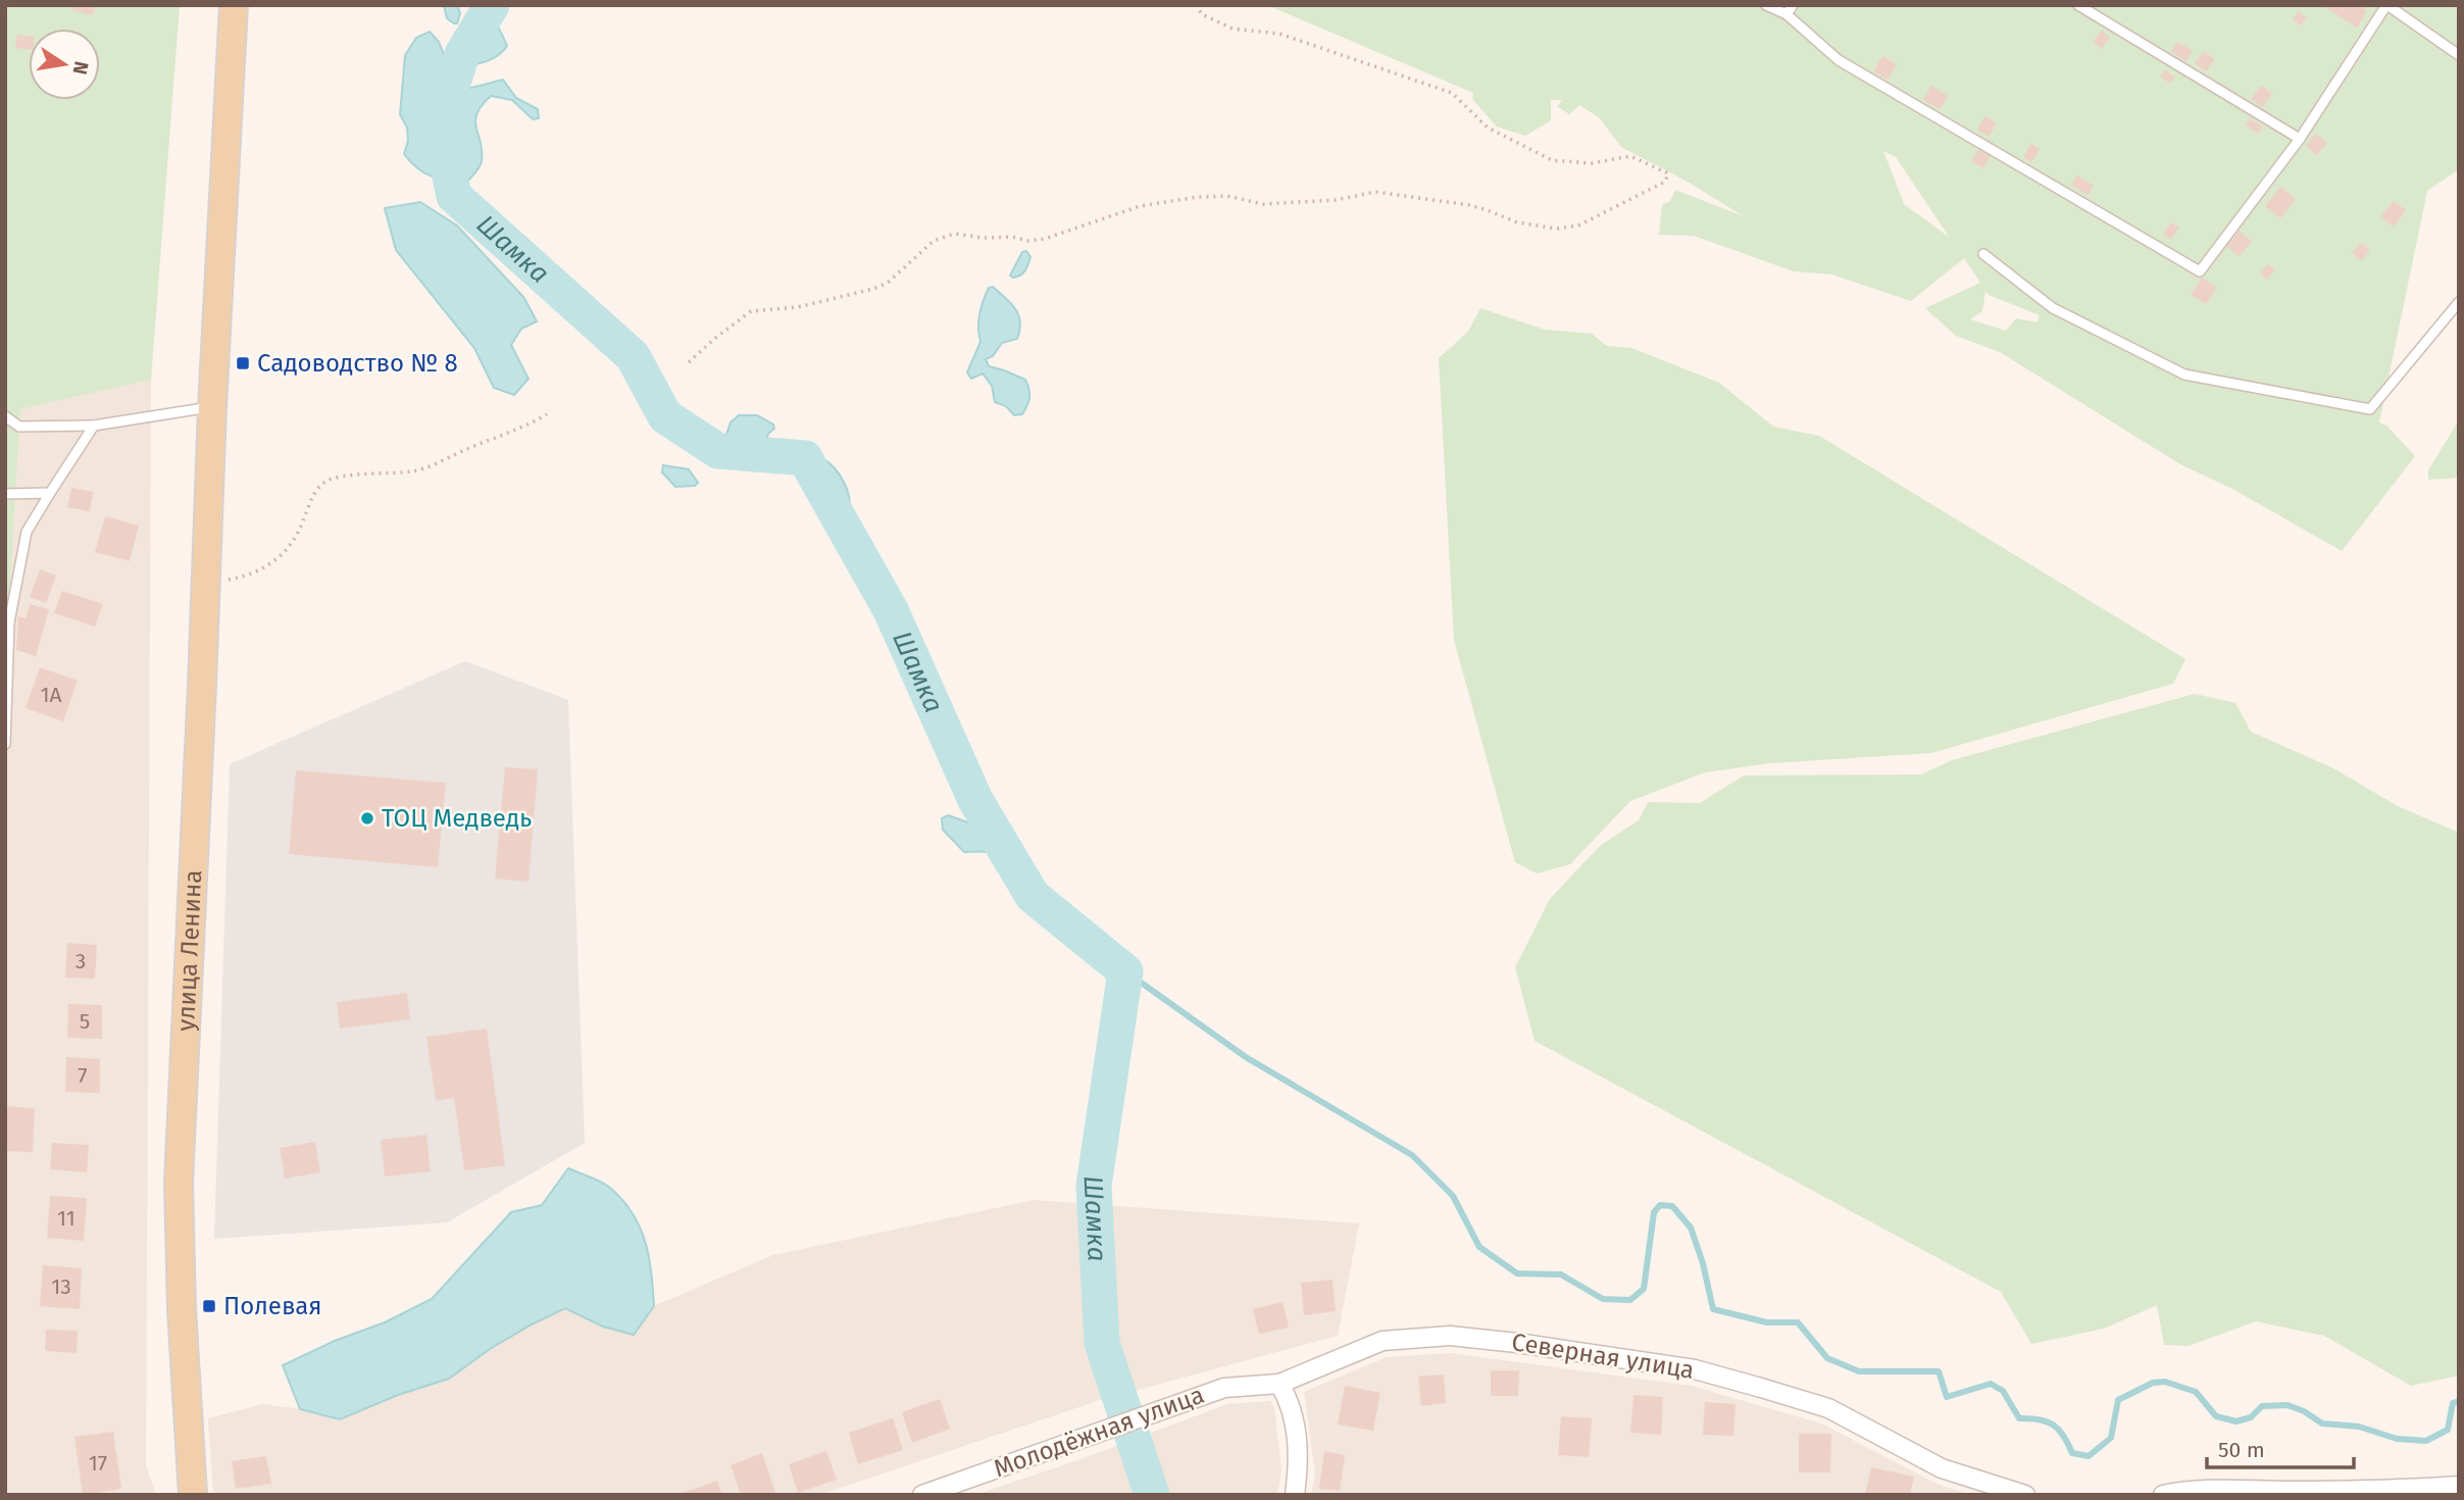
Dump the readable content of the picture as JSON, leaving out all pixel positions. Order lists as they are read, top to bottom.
{
  "streets": {
    "main road": ["улица Ленина"],
    "street": ["Северная улица", "Молодёжная улица"]
  },
  "crossings": [
    ["Северная улица", "Молодёжная улица"]
  ],
  "water": ["Шамка"],
  "places": {
    "transit": ["Садоводство № 8", "Полевая"],
    "other": ["ТОЦ Медведь"]
  },
  "house_numbers": [
    "1А",
    "3",
    "5",
    "7",
    "11",
    "13",
    "17"
  ],
  "scale_bar": "50 m",
  "north": "right"
}
